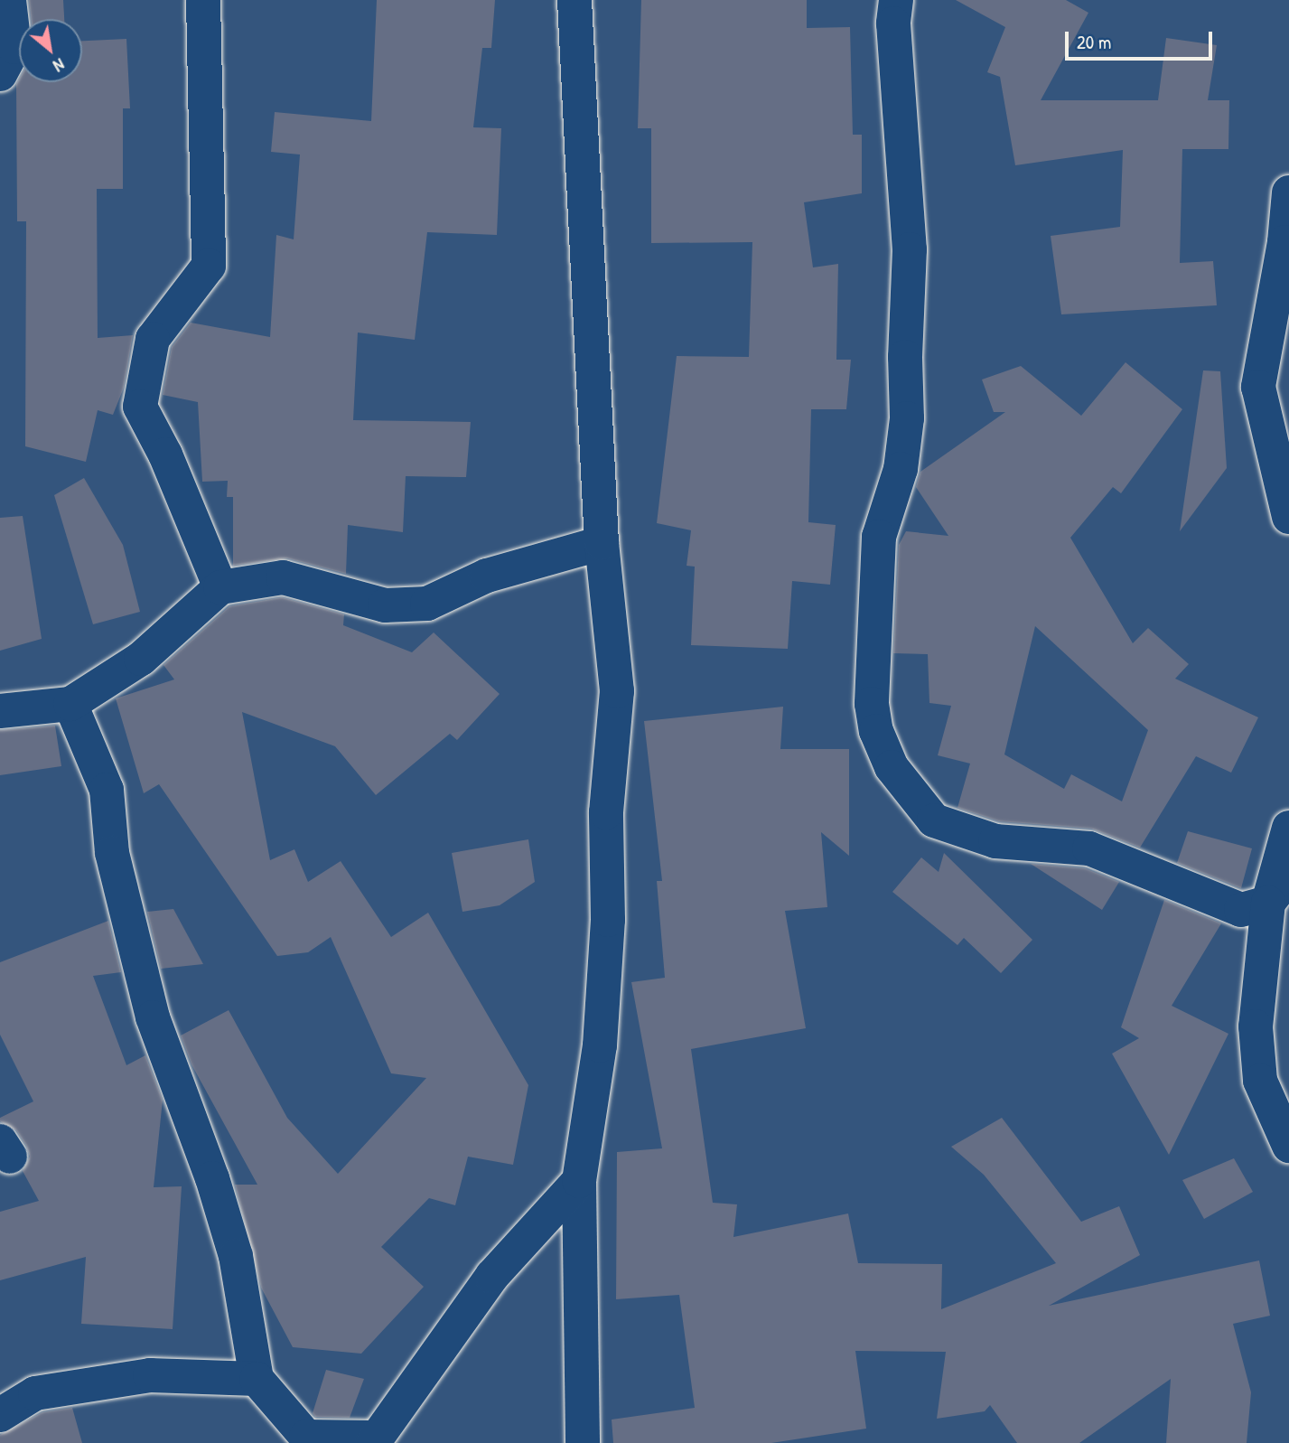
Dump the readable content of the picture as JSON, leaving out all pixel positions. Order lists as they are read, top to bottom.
{
  "scale_bar": "20 m",
  "north": "bottom right"
}
